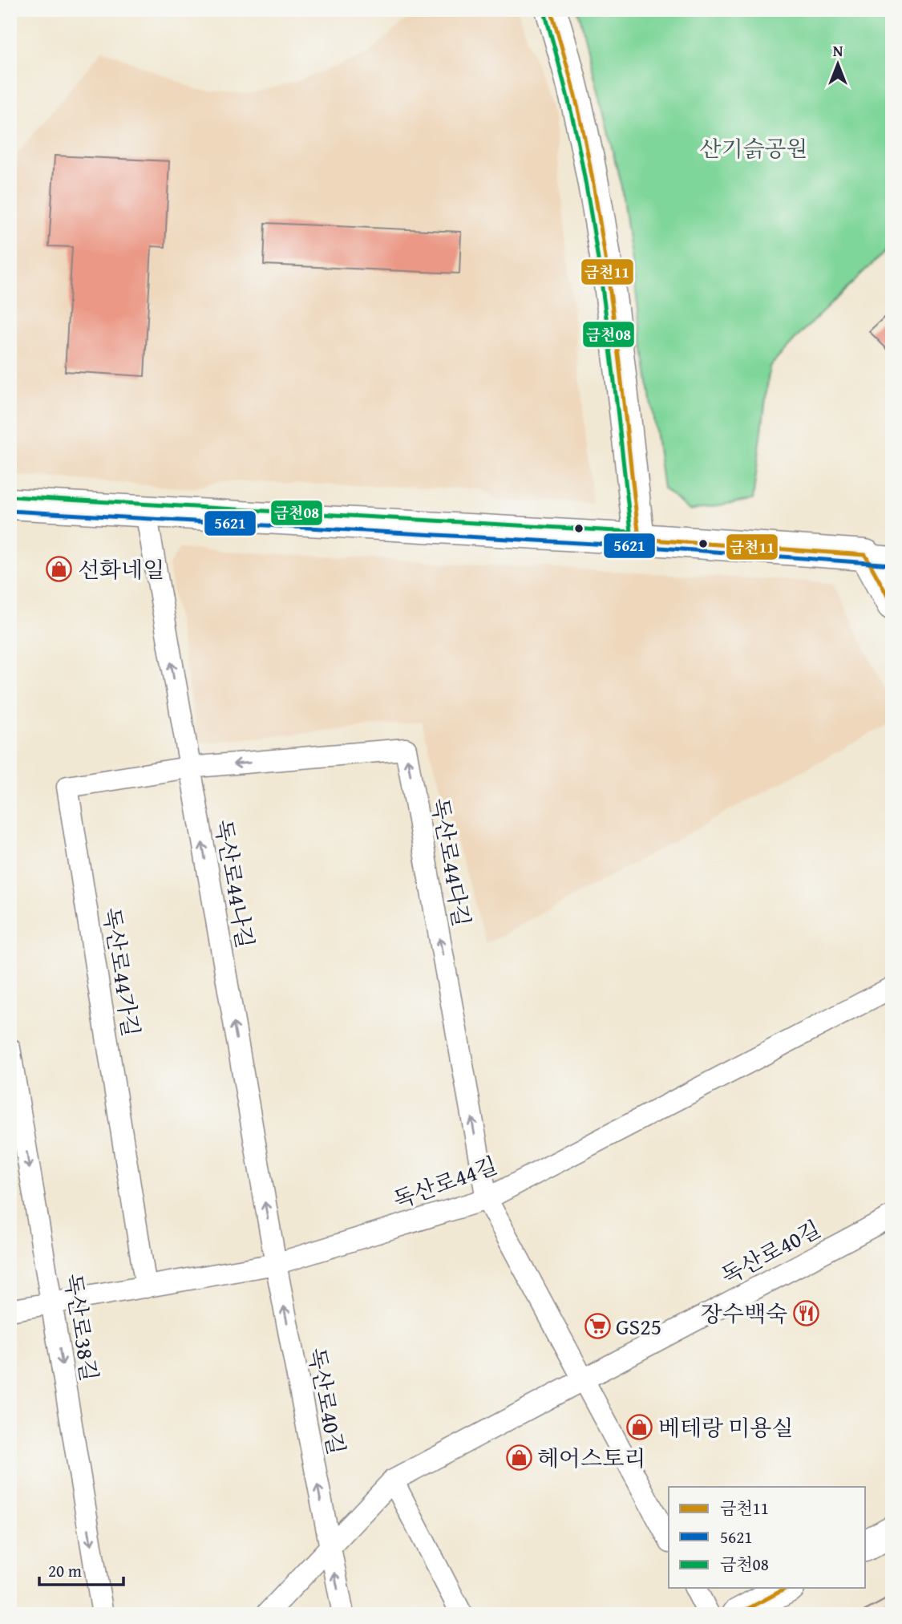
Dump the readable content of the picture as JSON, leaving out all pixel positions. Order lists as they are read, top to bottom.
{
  "streets": {
    "street": [
      "독산로44다길",
      "독산로44나길",
      "독산로44가길",
      "독산로44길",
      "독산로40길",
      "독산로38길"
    ]
  },
  "crossings": [
    ["독산로44다길", "독산로44나길"],
    ["독산로44다길", "독산로44가길"],
    ["독산로44다길", "독산로44길"],
    ["독산로44나길", "독산로44가길"],
    ["독산로44나길", "독산로44길"],
    ["독산로44나길", "독산로40길"],
    ["독산로44가길", "독산로44길"],
    ["독산로44길", "독산로40길"],
    ["독산로44길", "독산로38길"]
  ],
  "one_way": ["독산로44나길", "독산로38길"],
  "parks": ["산기슭공원"],
  "places": {
    "shop": ["선화네일", "베테랑 미용실", "헤어스토리"],
    "restaurant": ["장수백숙"],
    "supermarket": ["GS25"]
  },
  "lines": ["transit line 금천11", "transit line 금천08", "transit line 5621"],
  "legend": ["금천11", "5621", "금천08"],
  "scale_bar": "20 m",
  "north": "top"
}
